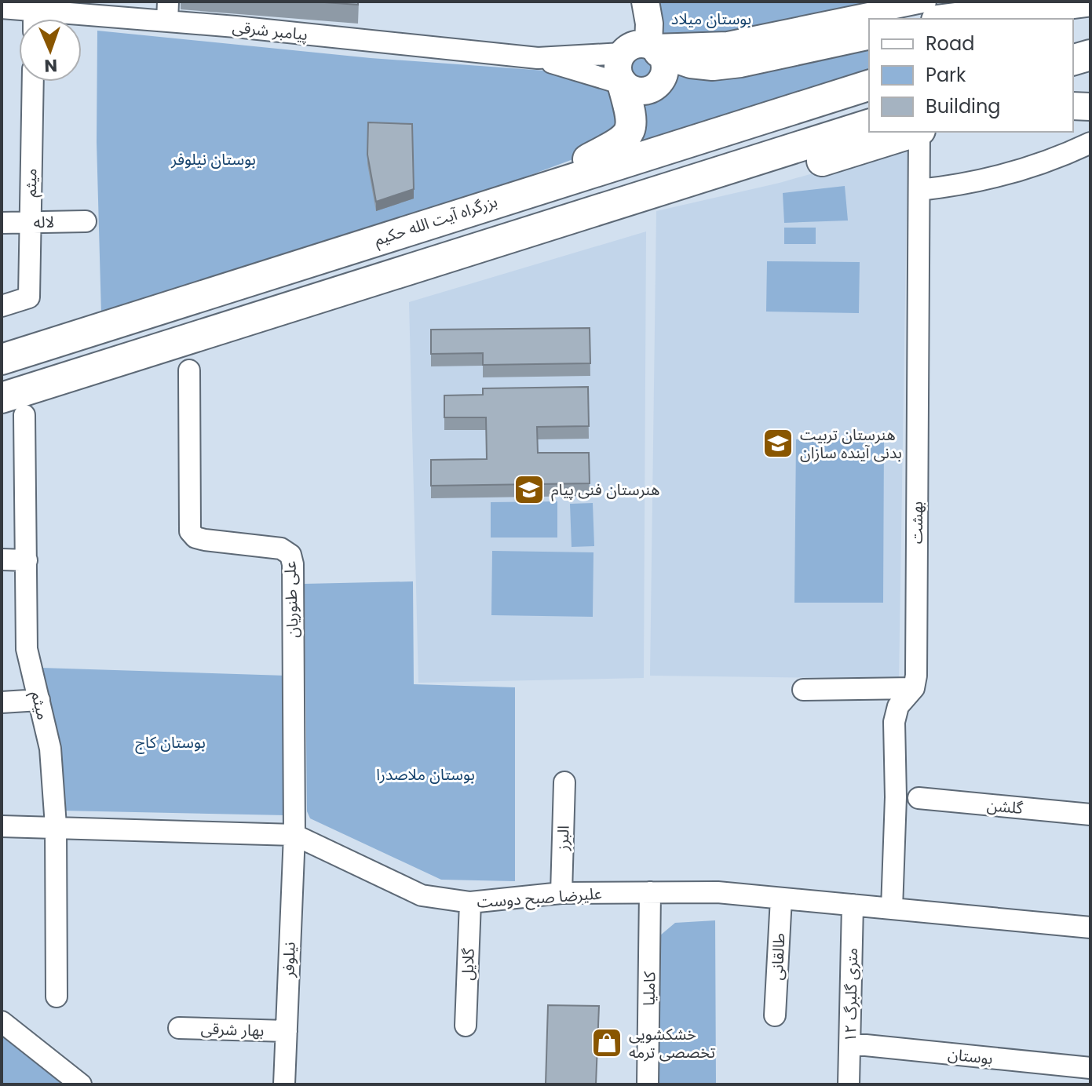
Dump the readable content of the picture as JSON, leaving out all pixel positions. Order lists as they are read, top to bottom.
{
  "streets": {
    "highway": ["بزرگراه آیت الله حکیم"],
    "street": [
      "پیامبر شرقی",
      "میثم",
      "لاله",
      "بهشت",
      "علی طنوریان",
      "گلشن",
      "البرز",
      "علیرضا صبح دوست",
      "طالقانی",
      "نیلوفر",
      "گلایل",
      "کاملیا",
      "۱۲ متری گلبرگ",
      "بهار شرقی",
      "بوستان"
    ]
  },
  "crossings": [
    ["میثم", "لاله"],
    ["میثم", "علیرضا صبح دوست"],
    ["علی طنوریان", "علیرضا صبح دوست"],
    ["علی طنوریان", "نیلوفر"],
    ["البرز", "علیرضا صبح دوست"],
    ["علیرضا صبح دوست", "طالقانی"],
    ["علیرضا صبح دوست", "نیلوفر"],
    ["علیرضا صبح دوست", "گلایل"],
    ["علیرضا صبح دوست", "کاملیا"],
    ["علیرضا صبح دوست", "۱۲ متری گلبرگ"],
    ["نیلوفر", "بهار شرقی"],
    ["۱۲ متری گلبرگ", "بوستان"]
  ],
  "parks": [
    "بوستان میلاد",
    "بوستان نیلوفر",
    "بوستان کاج",
    "بوستان ملاصدرا"
  ],
  "places": {
    "school or university": ["هنرستان تربیت بدنی آینده سازان", "هنرستان فنی پیام"],
    "shop": ["خشکشویی تخصصی ترمه"]
  },
  "legend": ["Road", "Park", "Building"],
  "north": "bottom"
}
